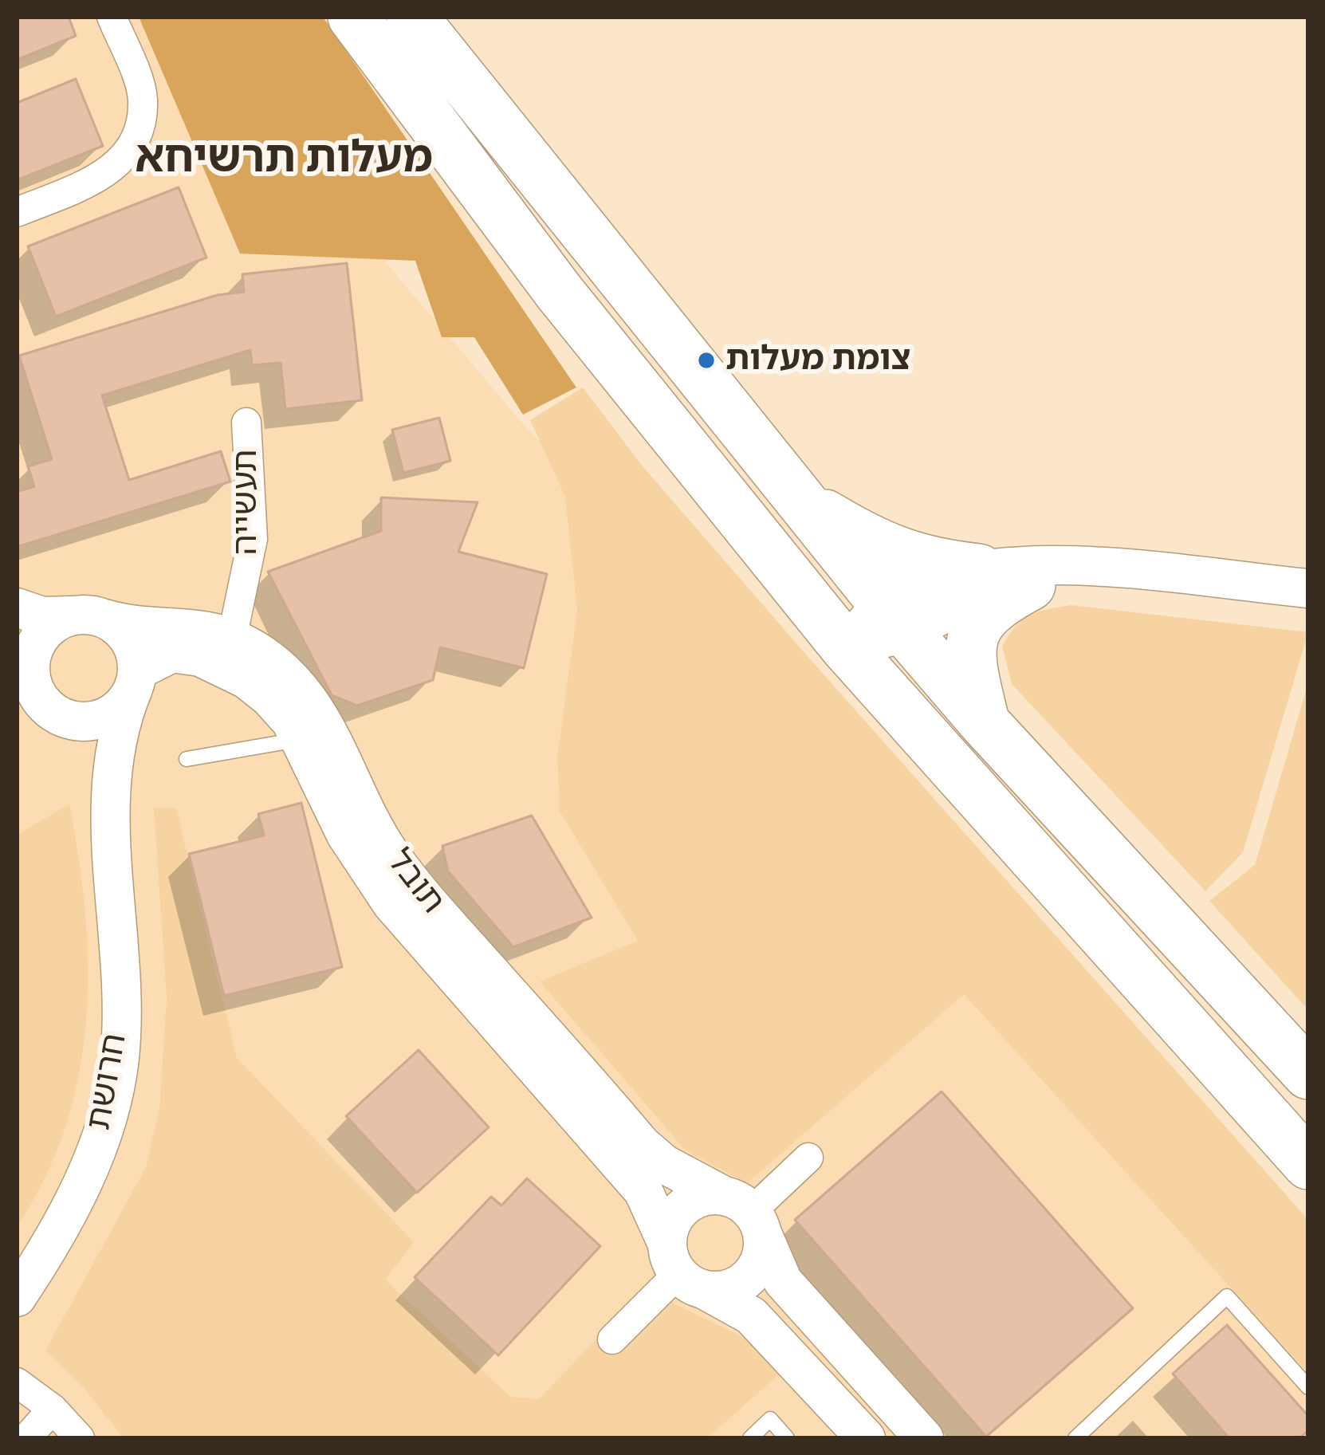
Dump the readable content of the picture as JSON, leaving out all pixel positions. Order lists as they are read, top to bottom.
{
  "streets": {
    "street": ["תעשייה", "תובל", "חרושת"]
  },
  "crossings": [
    ["תעשייה", "תובל"],
    ["תובל", "חרושת"]
  ],
  "districts": ["מעלות תרשיחא"],
  "places": ["צומת מעלות"]
}
